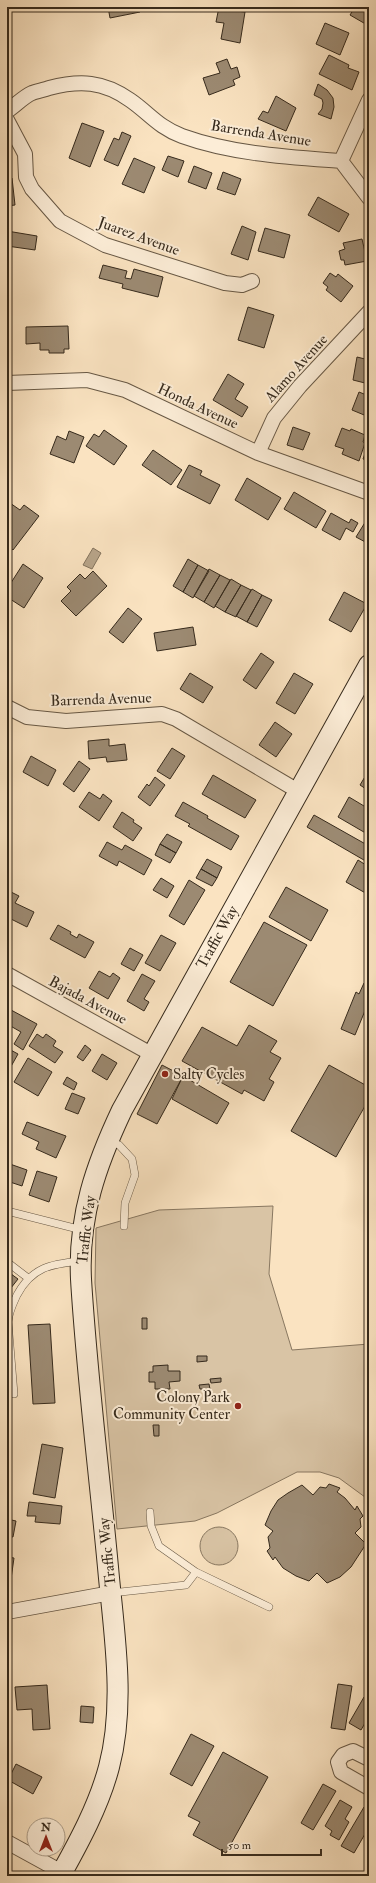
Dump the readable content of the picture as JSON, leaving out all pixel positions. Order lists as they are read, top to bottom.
{
  "streets": {
    "street": [
      "Barrenda Avenue",
      "Juarez Avenue",
      "Alamo Avenue",
      "Honda Avenue",
      "Traffic Way",
      "Bajada Avenue"
    ]
  },
  "crossings": [
    ["Barrenda Avenue", "Traffic Way"],
    ["Alamo Avenue", "Honda Avenue"],
    ["Traffic Way", "Bajada Avenue"]
  ],
  "places": ["Salty Cycles", "Colony Park Community Center"],
  "scale_bar": "50 m",
  "north": "top"
}
